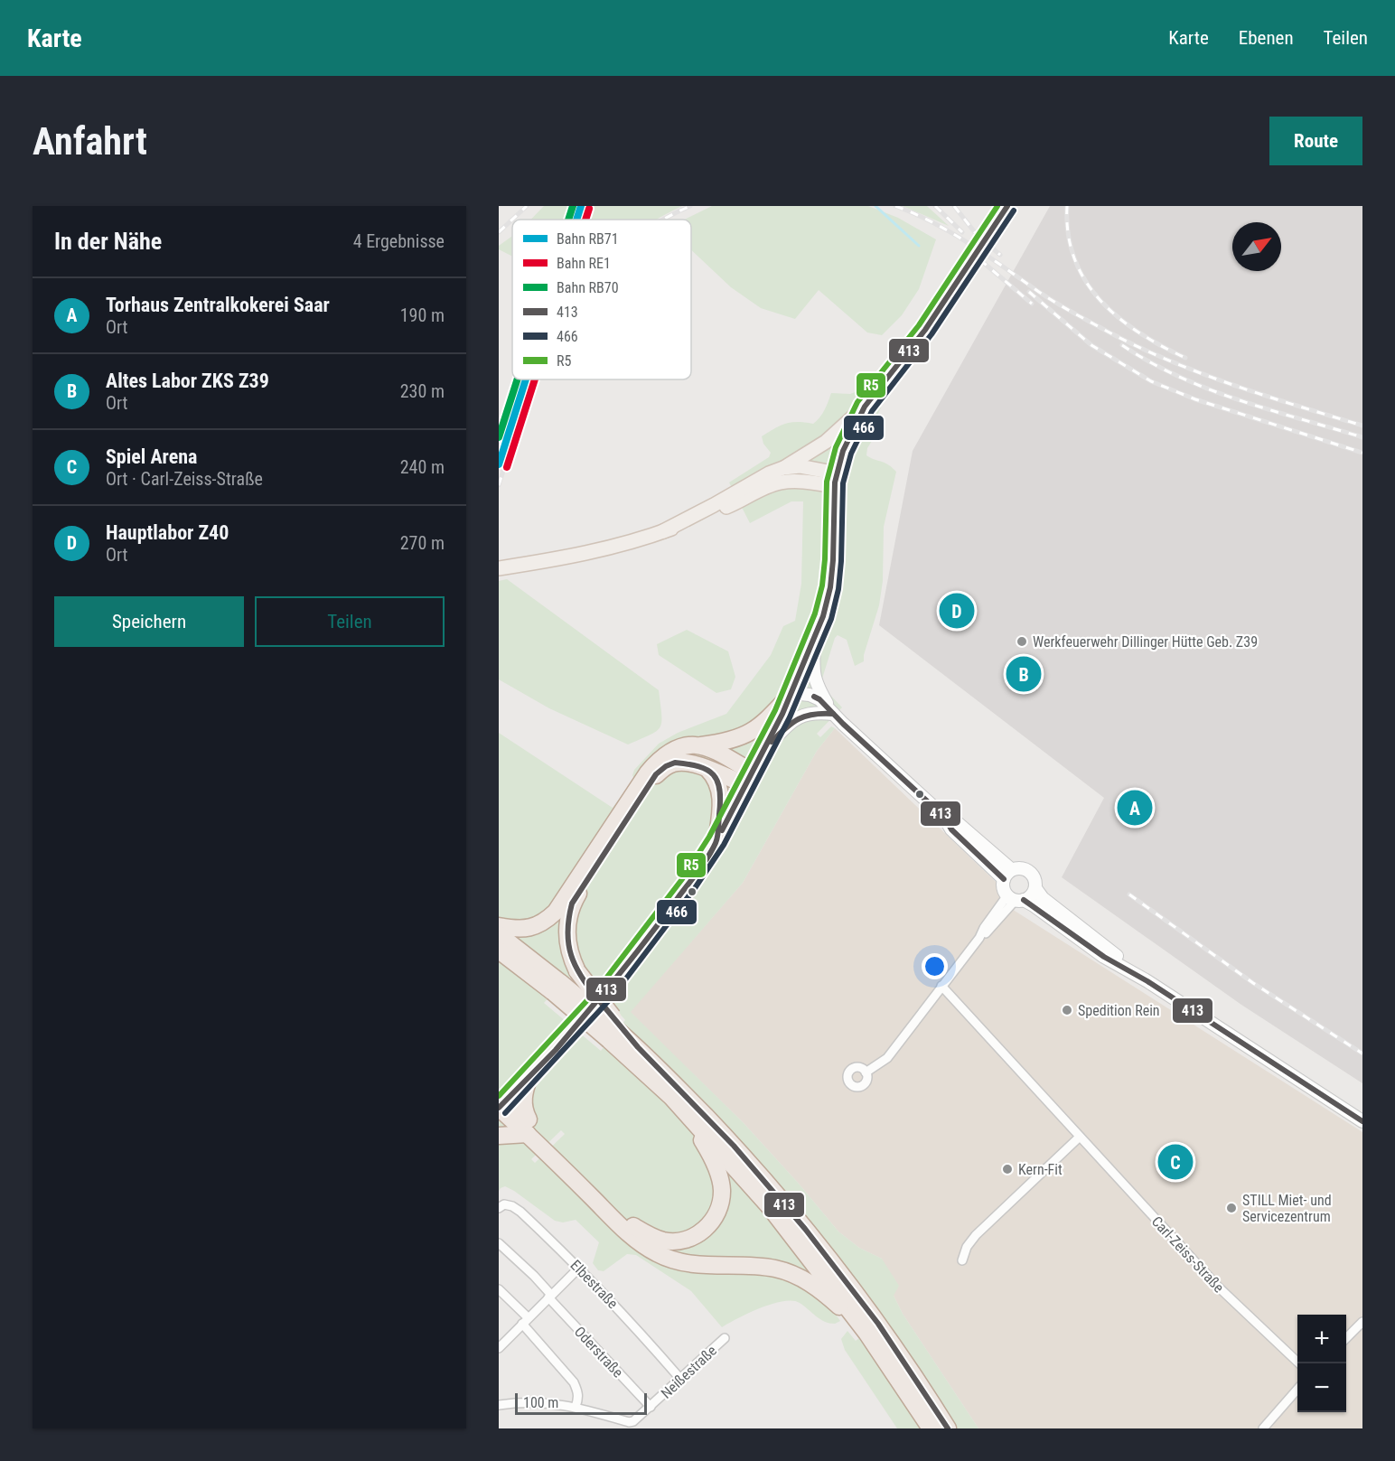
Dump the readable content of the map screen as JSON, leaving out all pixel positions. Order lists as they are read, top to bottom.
{
  "streets": {
    "street": [
      "Carl-Zeiss-Straße",
      "Elbestraße",
      "Oderstraße",
      "Neißestraße"
    ]
  },
  "crossings": [
    ["Elbestraße", "Neißestraße"],
    ["Oderstraße", "Neißestraße"]
  ],
  "places": [
    "Werkfeuerwehr Dillinger Hütte Geb. Z39",
    "Spedition Rein",
    "Kern-Fit",
    "STILL Miet- und Servicezentrum"
  ],
  "lines": [
    "rail line RB71",
    "rail line RB70",
    "transit line 413",
    "transit line R5",
    "rail line RE1",
    "transit line 466"
  ],
  "legend": [
    "Bahn RB71",
    "Bahn RE1",
    "Bahn RB70",
    "413",
    "466",
    "R5"
  ],
  "scale_bar": "100 m",
  "north": "top right",
  "page": {
    "header": "Karte",
    "nav": ["Karte", "Ebenen", "Teilen"],
    "buttons": [
      "Route",
      ["Speichern", "Teilen"]
    ],
    "title": "Anfahrt",
    "heading": ["In der Nähe", "4 Ergebnisse"],
    "list": [
      {
        "mark": "A",
        "name": "Torhaus Zentralkokerei Saar",
        "note": "Ort",
        "value": "190 m"
      },
      {
        "mark": "B",
        "name": "Altes Labor ZKS Z39",
        "note": "Ort",
        "value": "230 m"
      },
      {
        "mark": "C",
        "name": "Spiel Arena",
        "note": "Ort · Carl-Zeiss-Straße",
        "value": "240 m"
      },
      {
        "mark": "D",
        "name": "Hauptlabor Z40",
        "note": "Ort",
        "value": "270 m"
      }
    ],
    "pins": [
      "D",
      "B",
      "A",
      "C"
    ],
    "map_buttons": ["+", "−"],
    "scale": "100 m"
  }
}
